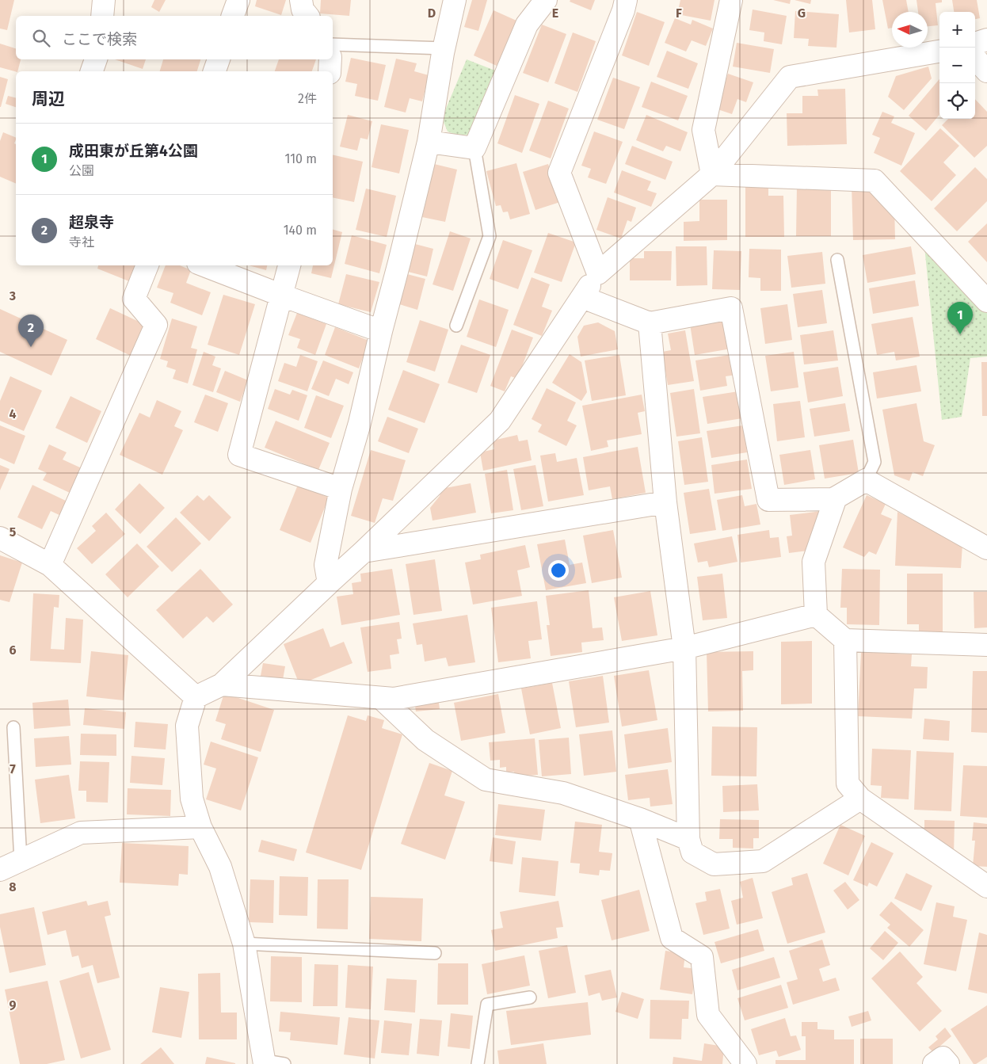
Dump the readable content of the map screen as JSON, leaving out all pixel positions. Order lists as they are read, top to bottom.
{
  "north": "left",
  "page": {
    "map_buttons": ["+", "−"],
    "search": "ここで検索",
    "heading": ["周辺", "2件"],
    "list": [
      {
        "mark": "1",
        "name": "成田東が丘第4公園",
        "note": "公園",
        "value": "110 m"
      },
      {
        "mark": "2",
        "name": "超泉寺",
        "note": "寺社",
        "value": "140 m"
      }
    ],
    "pins": ["1", "2"]
  },
  "grid": {
    "columns": [
      "D",
      "E",
      "F",
      "G"
    ],
    "rows": [
      "3",
      "4",
      "5",
      "6",
      "7",
      "8",
      "9"
    ]
  }
}
